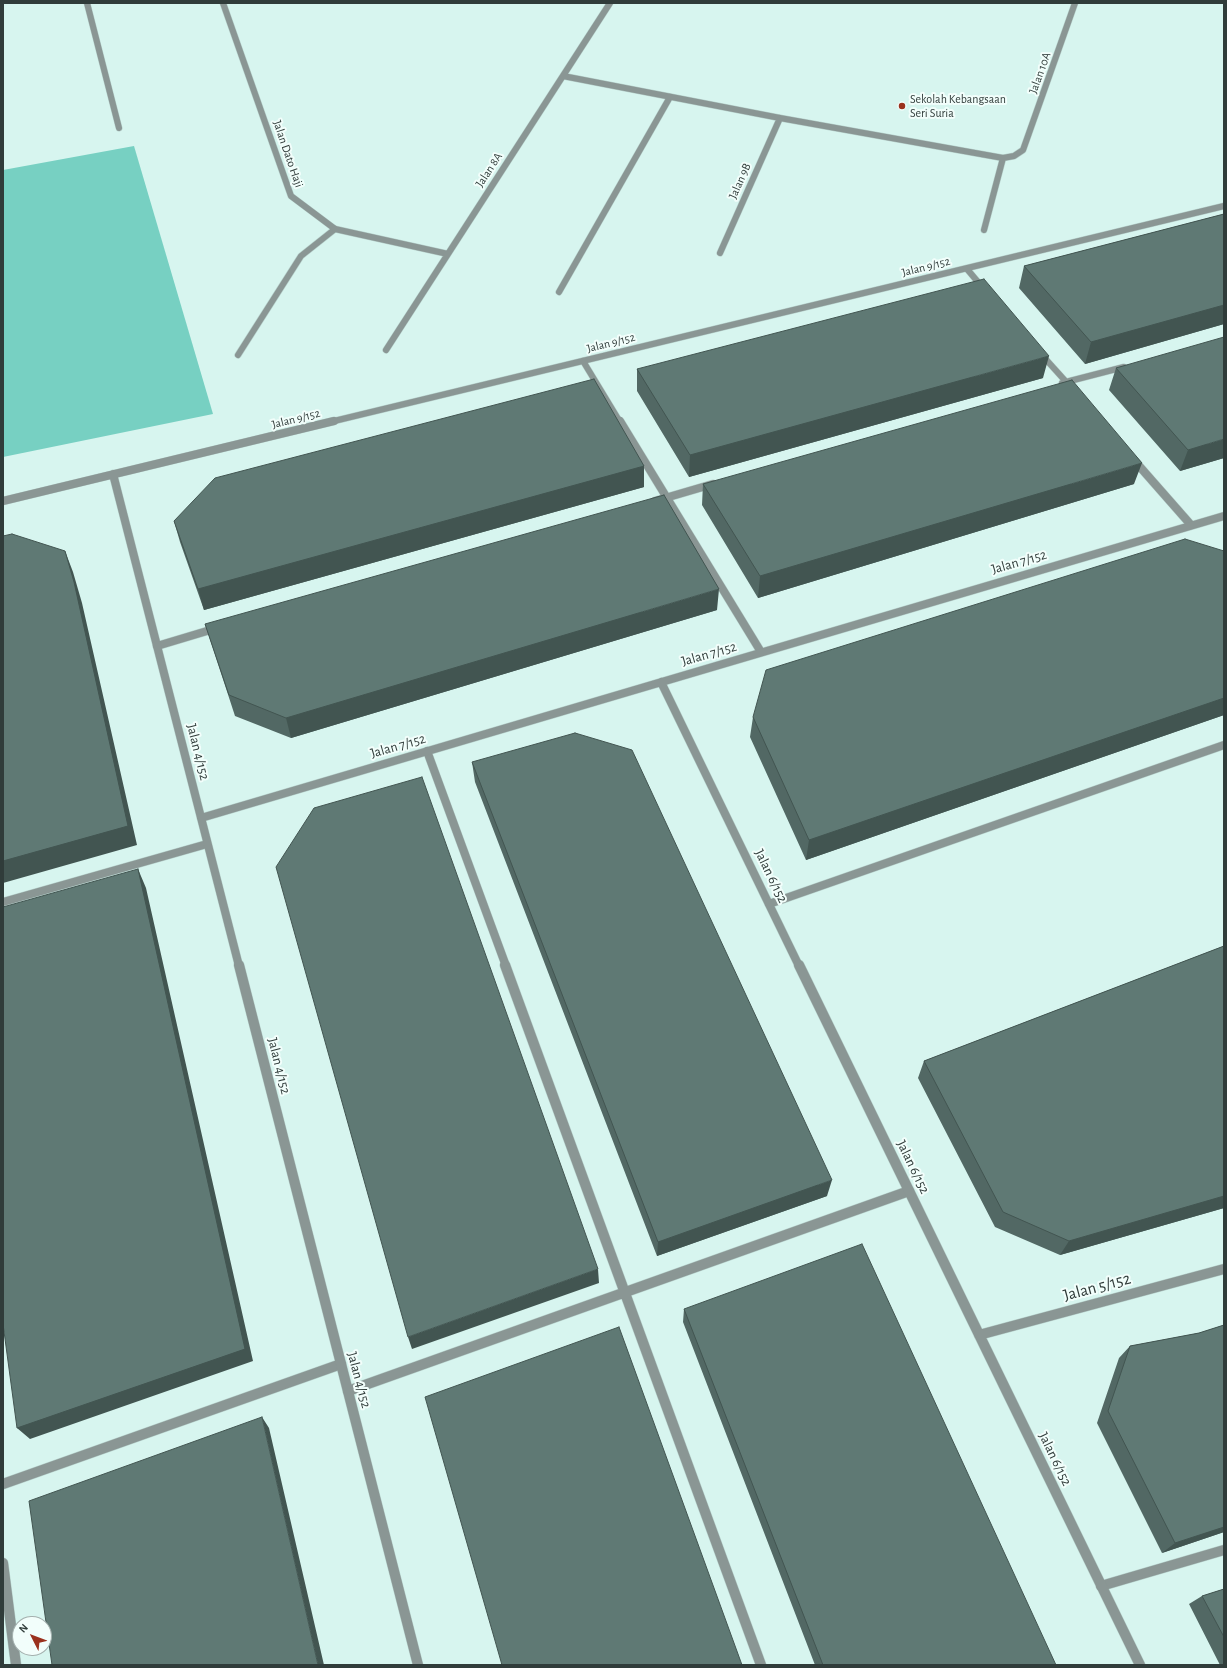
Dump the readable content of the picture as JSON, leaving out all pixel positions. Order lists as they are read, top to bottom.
{
  "streets": {
    "street": [
      "Jalan 10A",
      "Jalan Dato Haji",
      "Jalan 8A",
      "Jalan 9B",
      "Jalan 9/152",
      "Jalan 7/152",
      "Jalan 4/152",
      "Jalan 6/152",
      "Jalan 5/152"
    ]
  },
  "crossings": [
    ["Jalan Dato Haji", "Jalan 8A"],
    ["Jalan 9/152", "Jalan 4/152"],
    ["Jalan 7/152", "Jalan 4/152"],
    ["Jalan 7/152", "Jalan 6/152"],
    ["Jalan 6/152", "Jalan 5/152"]
  ],
  "places": ["Sekolah Kebangsaan Seri Suria"],
  "north": "top left"
}
